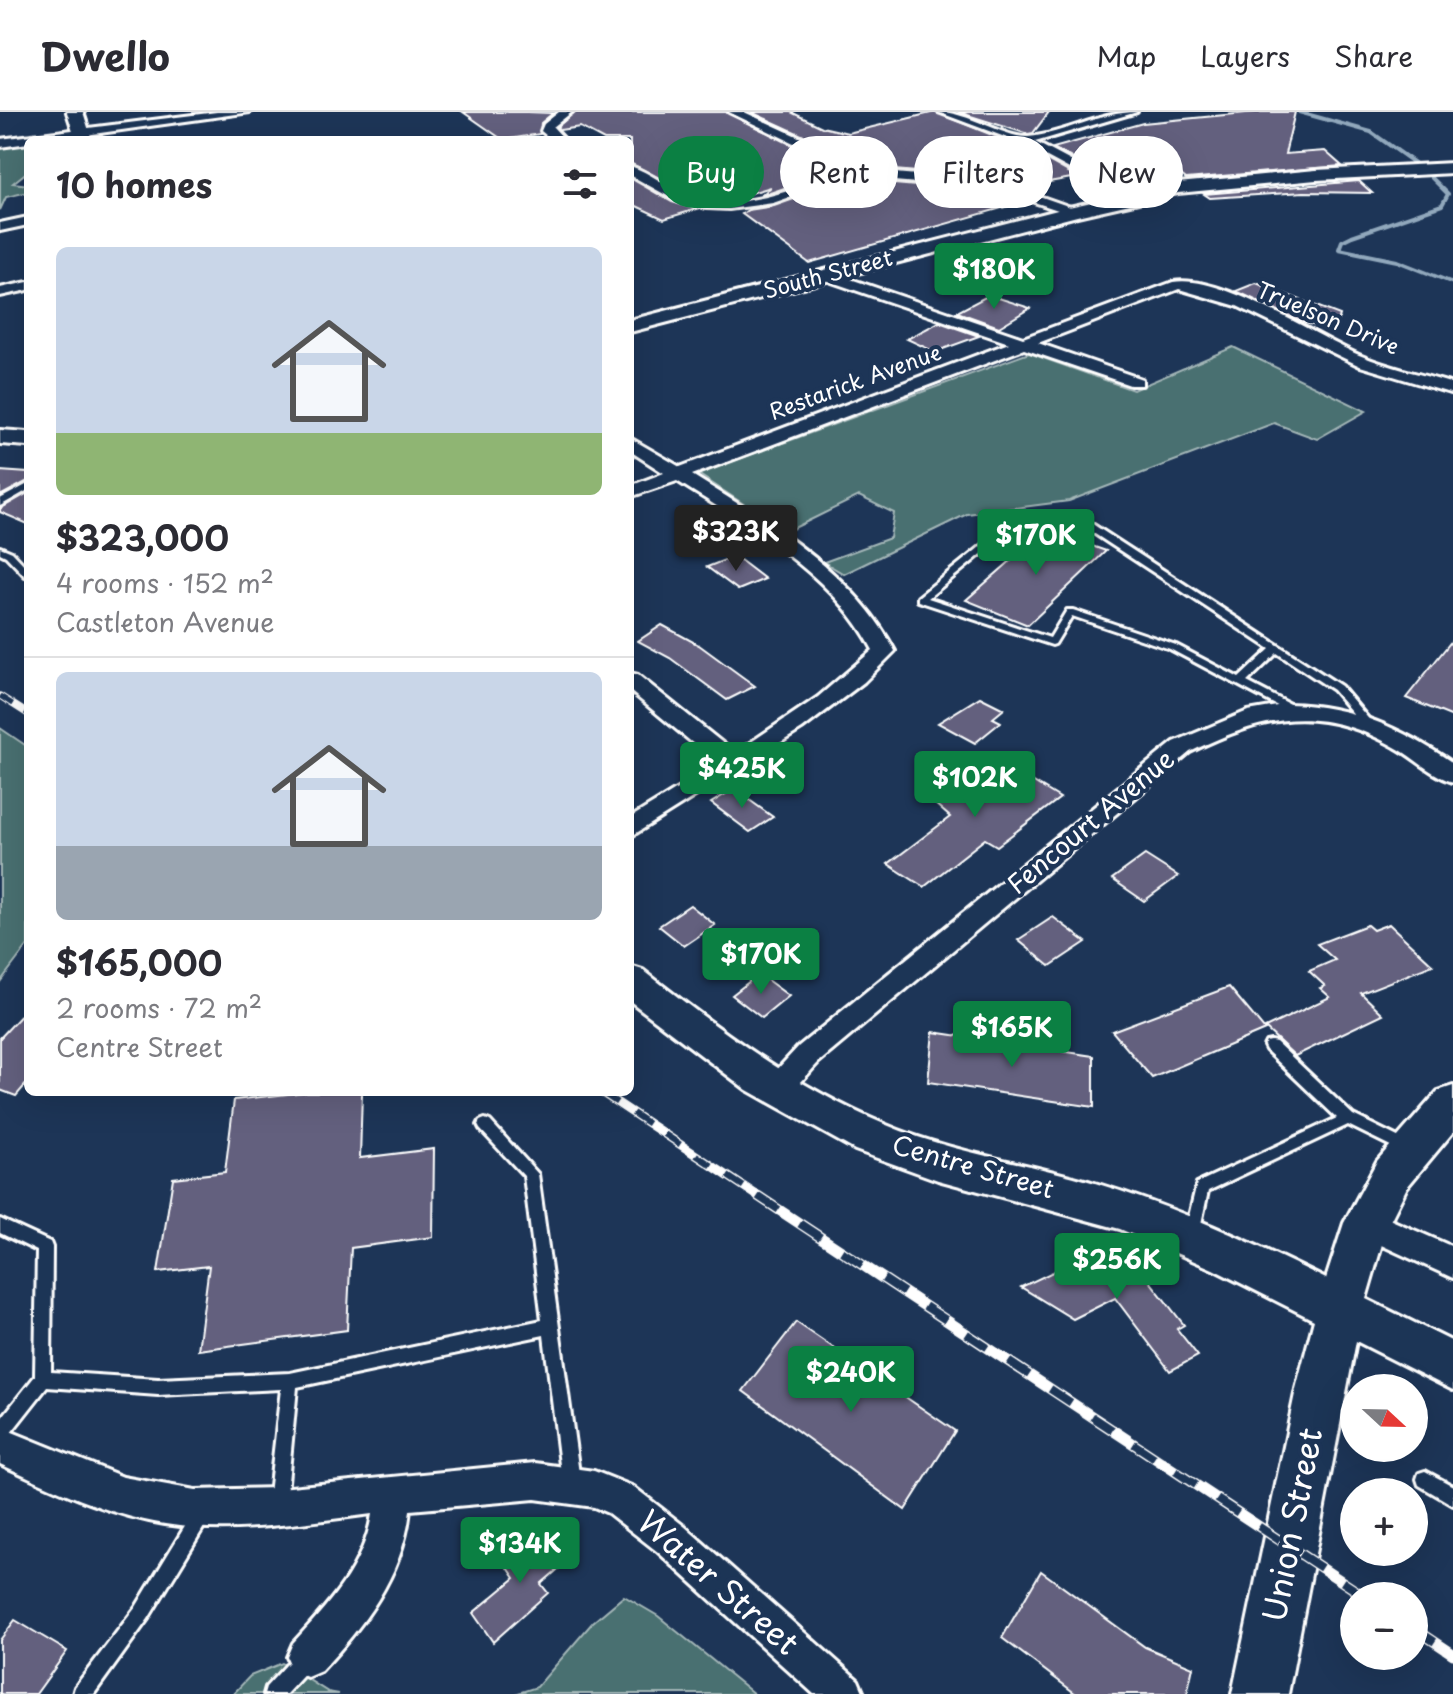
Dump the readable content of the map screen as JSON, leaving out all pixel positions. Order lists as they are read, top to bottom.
{
  "streets": {
    "main road": ["South Street", "Centre Street", "Union Street"],
    "street": [
      "Truelson Drive",
      "Restarick Avenue",
      "Fencourt Avenue",
      "Water Street"
    ]
  },
  "crossings": [
    ["Truelson Drive", "Restarick Avenue"],
    ["Fencourt Avenue", "Centre Street"],
    ["Centre Street", "Union Street"]
  ],
  "north": "right",
  "page": {
    "header": "Dwello",
    "nav": ["Map", "Layers", "Share"],
    "chip": [
      "Buy",
      "Rent",
      "Filters",
      "New"
    ],
    "heading": "10 homes",
    "list": [
      {
        "name": "$323,000",
        "note": "4 rooms · 152 m² · Castleton Avenue"
      },
      {
        "name": "$165,000",
        "note": "2 rooms · 72 m² · Centre Street"
      }
    ],
    "price": [
      "$180K",
      "$323K",
      "$170K",
      "$425K",
      "$102K",
      "$170K",
      "$165K",
      "$256K",
      "$240K",
      "$134K"
    ],
    "map_buttons": ["+", "−"]
  }
}
